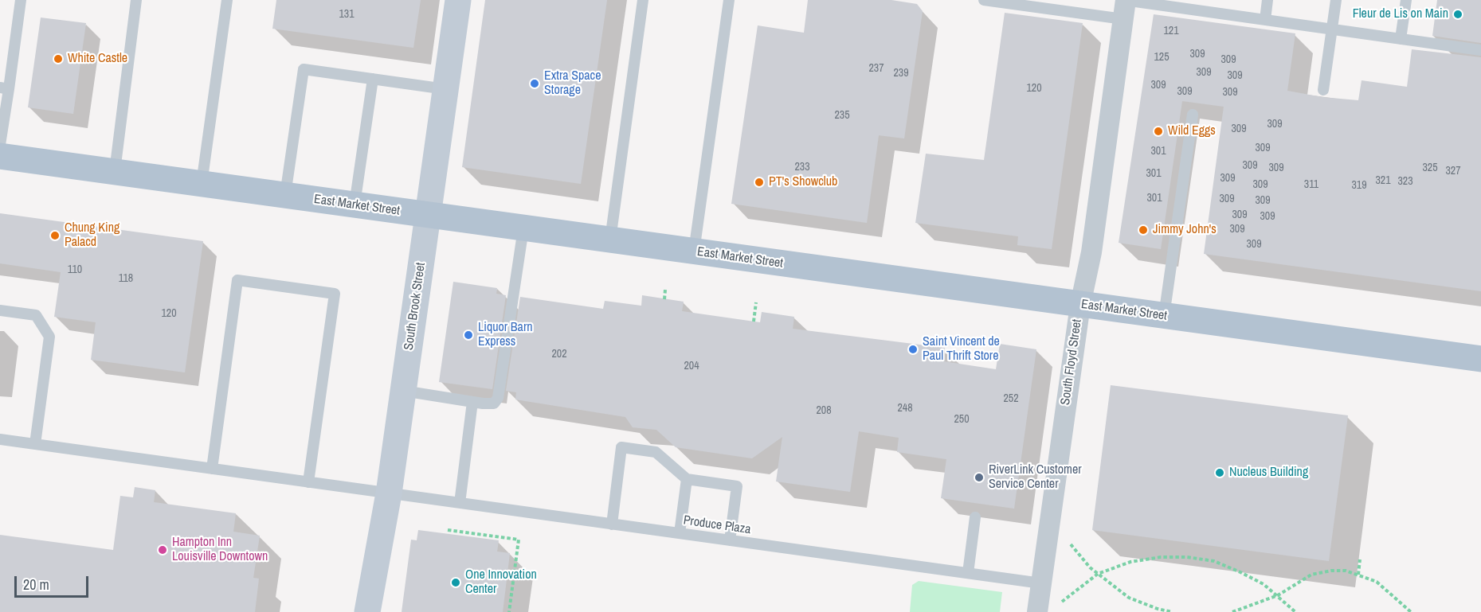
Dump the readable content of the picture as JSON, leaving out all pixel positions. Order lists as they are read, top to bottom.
{
  "streets": {
    "main road": ["East Market Street"],
    "street": ["South Brook Street", "South Floyd Street"],
    "lane": ["Produce Plaza"]
  },
  "crossings": [
    ["East Market Street", "South Brook Street"],
    ["East Market Street", "South Floyd Street"],
    ["South Brook Street", "Produce Plaza"],
    ["South Floyd Street", "Produce Plaza"]
  ],
  "places": [
    "Fleur de Lis on Main",
    "White Castle",
    "Extra Space Storage",
    "Wild Eggs",
    "PT's Showclub",
    "Jimmy John's",
    "Chung King Palacd",
    "Liquor Barn Express",
    "Saint Vincent de Paul Thrift Store",
    "Nucleus Building",
    "RiverLink Customer Service Center",
    "Hampton Inn Louisville Downtown",
    "One Innovation Center"
  ],
  "house_numbers": [
    "131",
    "121",
    "309",
    "125",
    "309",
    "237",
    "309",
    "239",
    "309",
    "309",
    "120",
    "309",
    "309",
    "235",
    "309",
    "309",
    "309",
    "301",
    "309",
    "233",
    "309",
    "325",
    "327",
    "301",
    "309",
    "321",
    "323",
    "309",
    "311",
    "319",
    "301",
    "309",
    "309",
    "309",
    "309",
    "309",
    "309",
    "110",
    "118",
    "120",
    "202",
    "204",
    "252",
    "248",
    "208",
    "250"
  ],
  "scale_bar": "20 m"
}
